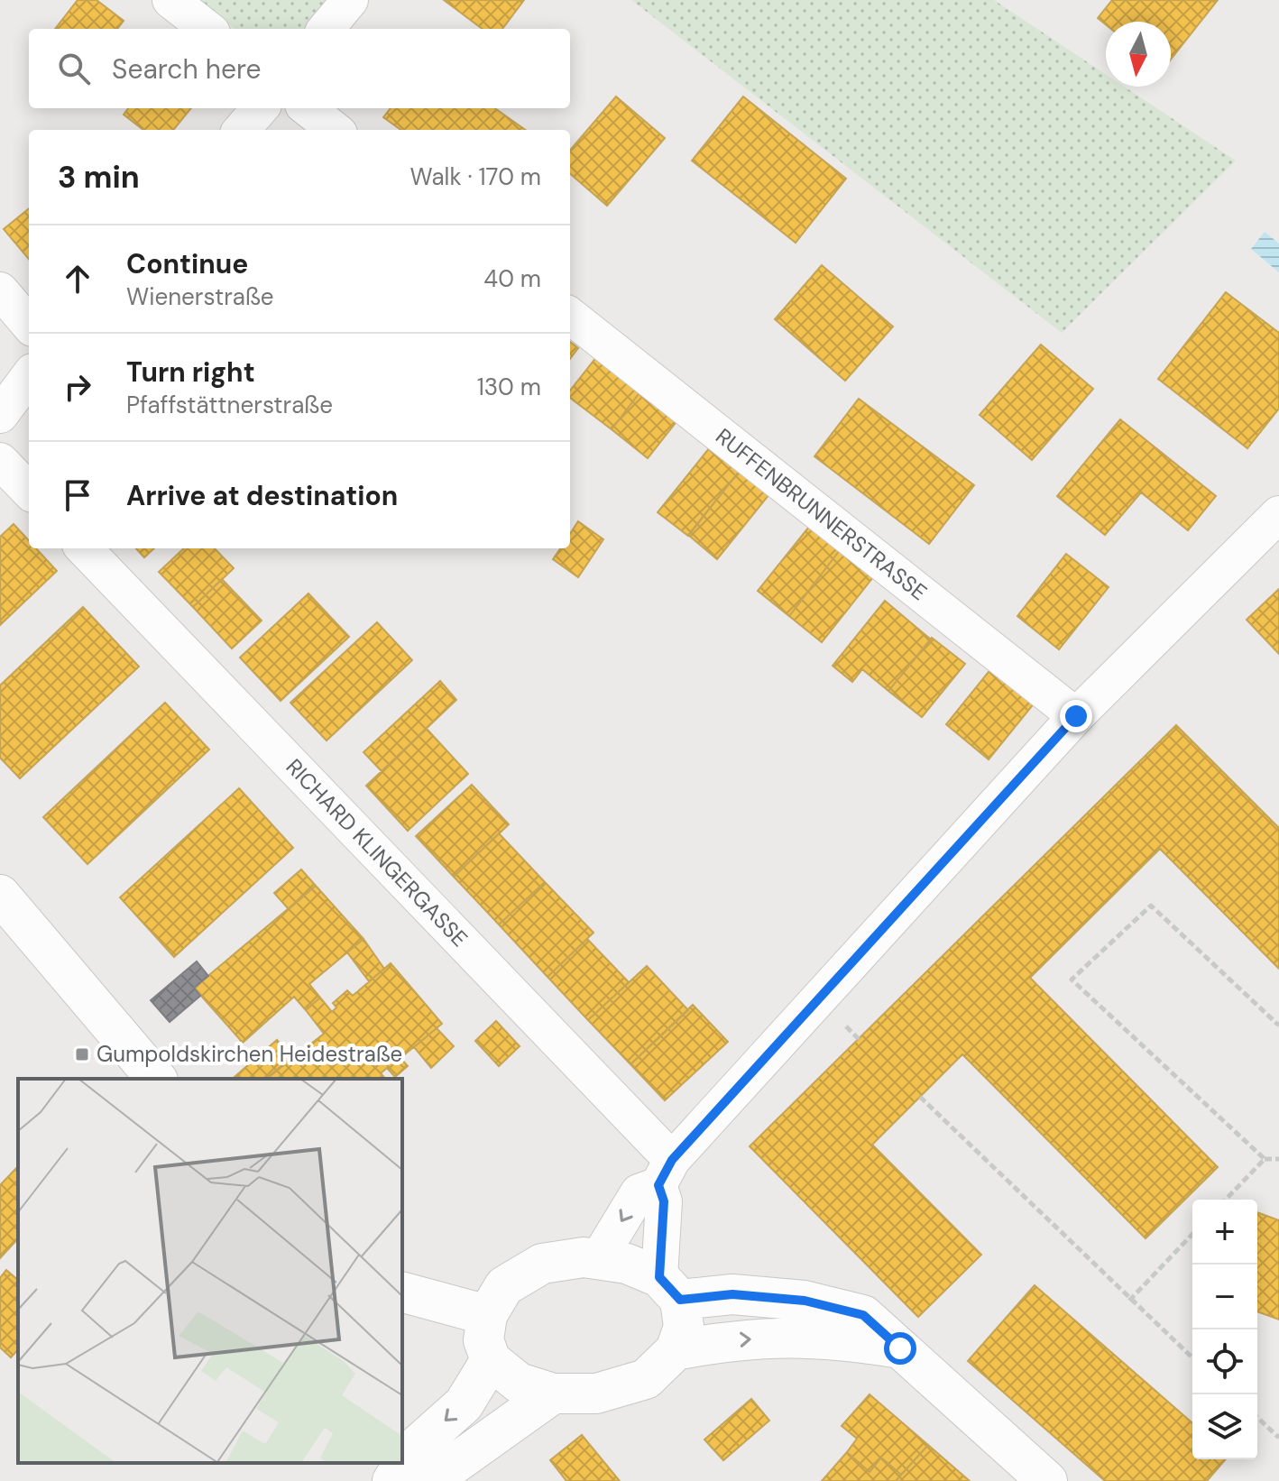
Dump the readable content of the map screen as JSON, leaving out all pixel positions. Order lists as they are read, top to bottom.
{
  "streets": {
    "street": ["RUFFENBRUNNERSTRASSE", "RICHARD KLINGERGASSE"]
  },
  "places": {
    "transit": ["Gumpoldskirchen Heidestraße"]
  },
  "north": "bottom",
  "page": {
    "search": "Search here",
    "heading": ["3 min", "Walk · 170 m"],
    "list": [
      ["Continue", "Wienerstraße", "40 m"],
      ["Turn right", "Pfaffstättnerstraße", "130 m"],
      "Arrive at destination"
    ],
    "map_buttons": ["+", "−"]
  }
}
